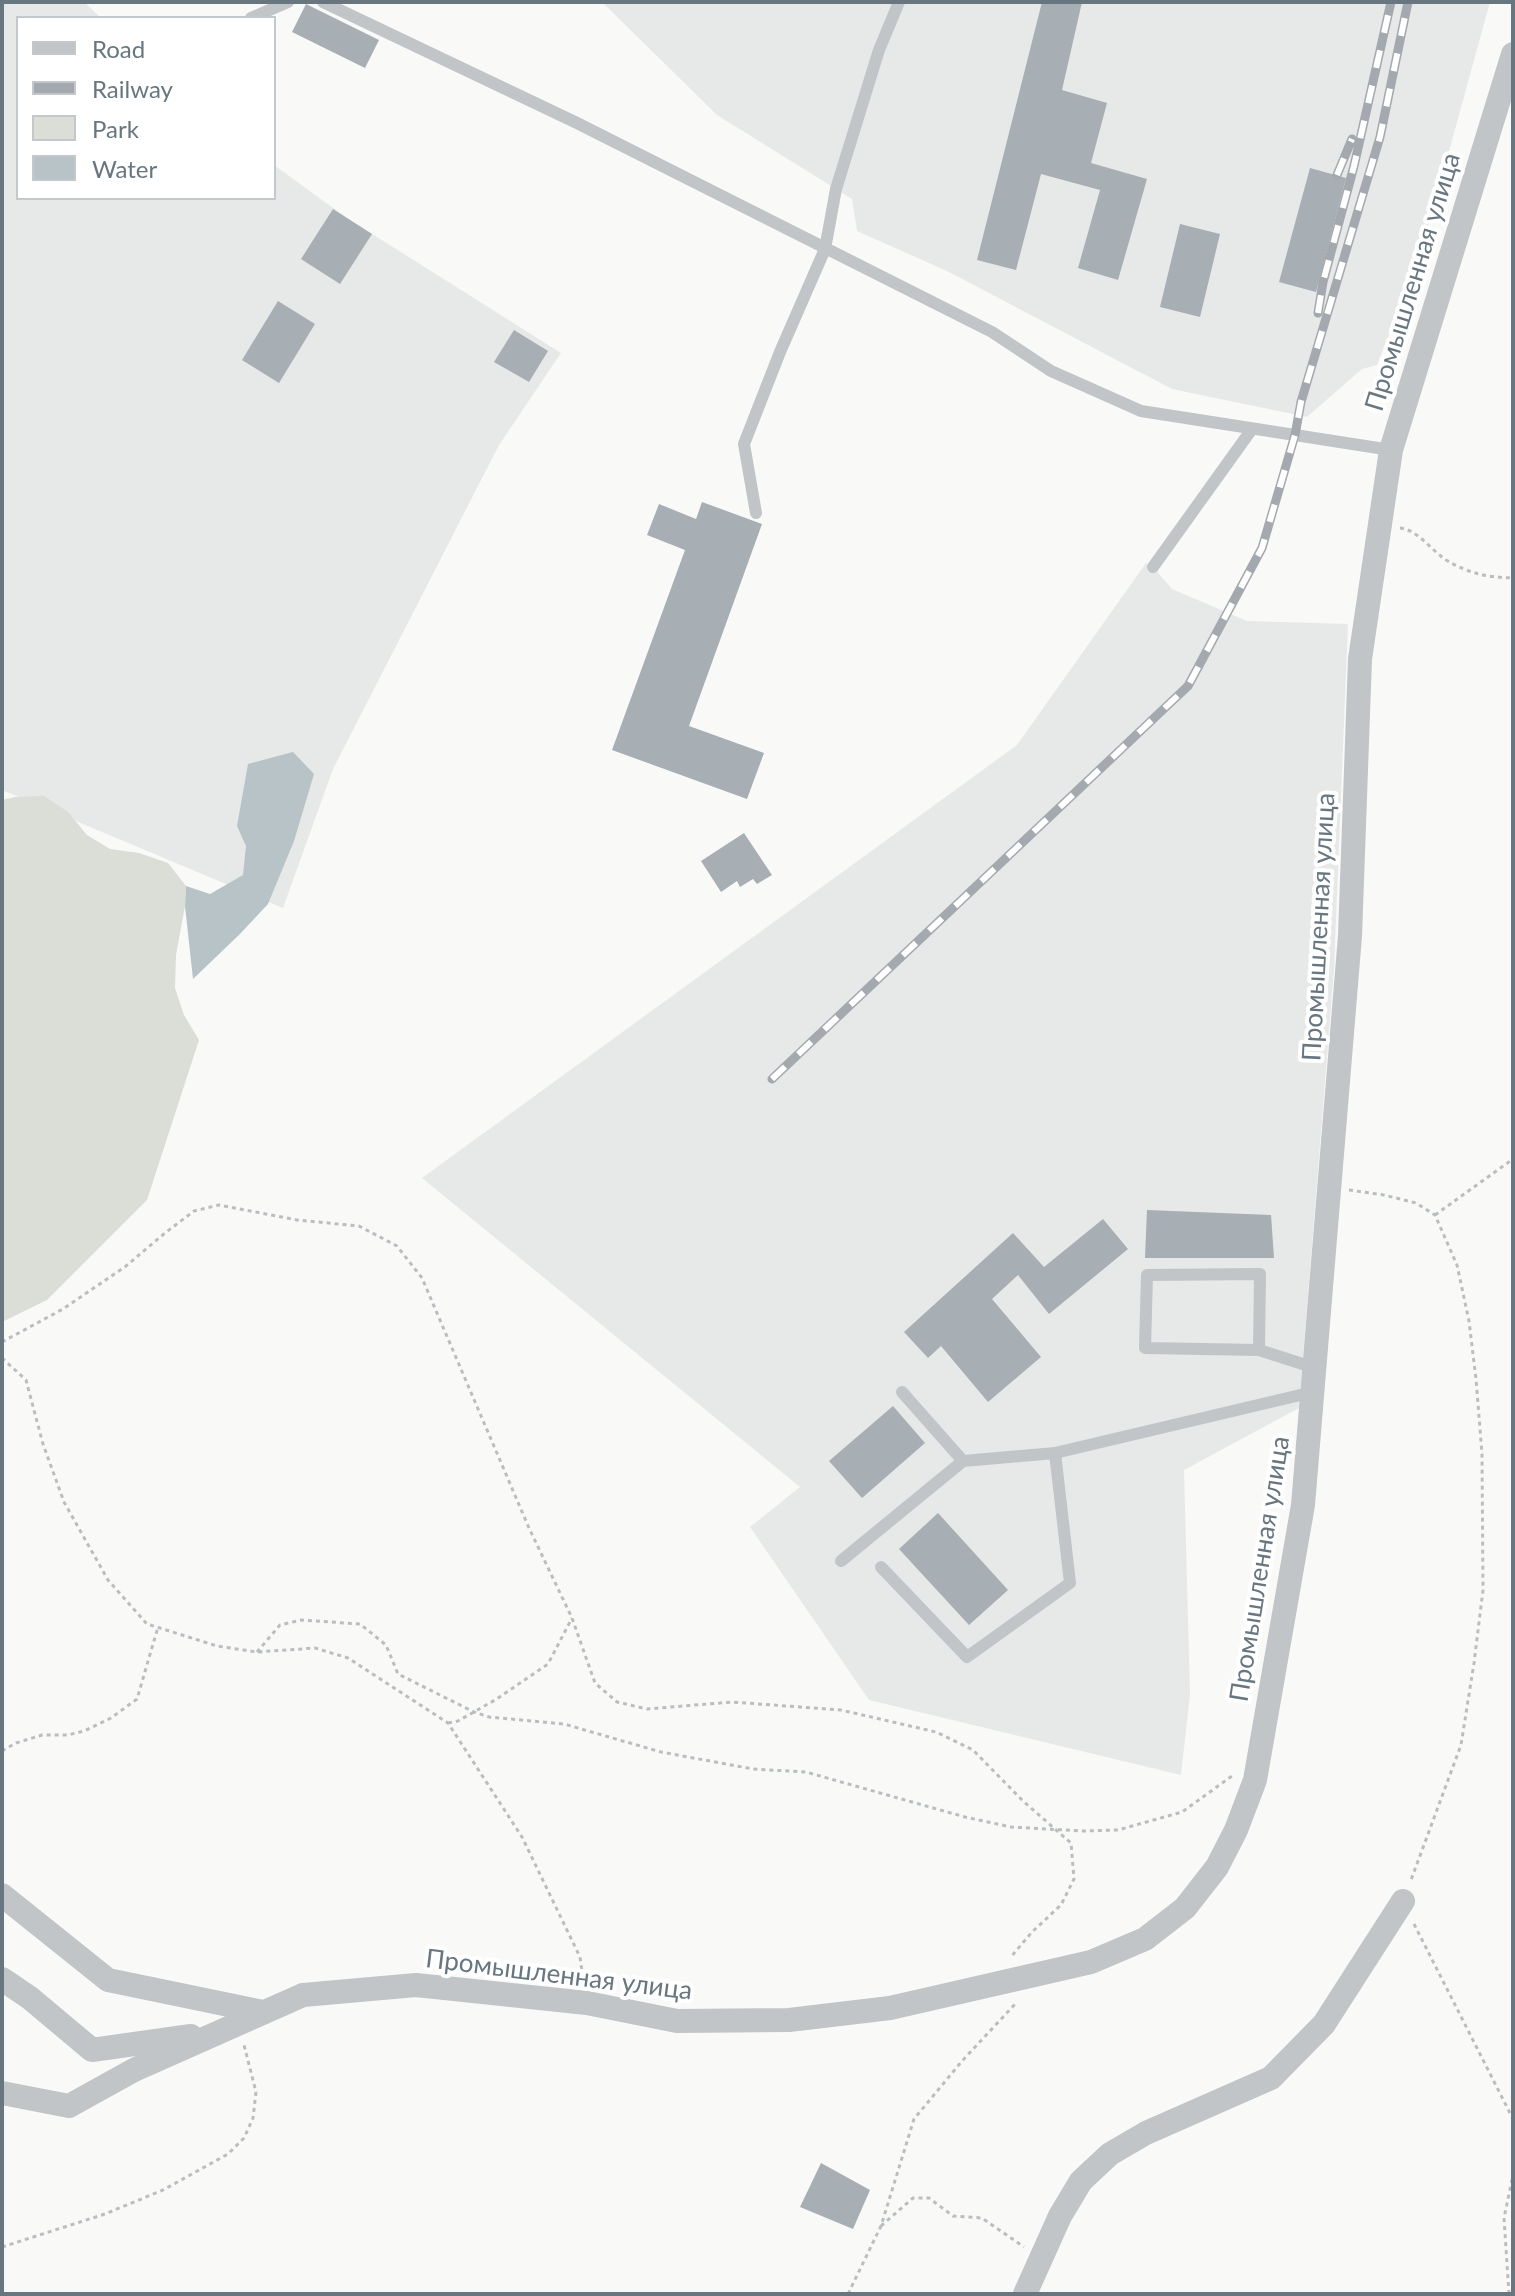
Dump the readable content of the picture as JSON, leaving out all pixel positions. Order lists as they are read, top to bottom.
{
  "streets": {
    "street": ["Промышленная улица"]
  },
  "legend": [
    "Road",
    "Railway",
    "Park",
    "Water"
  ]
}
